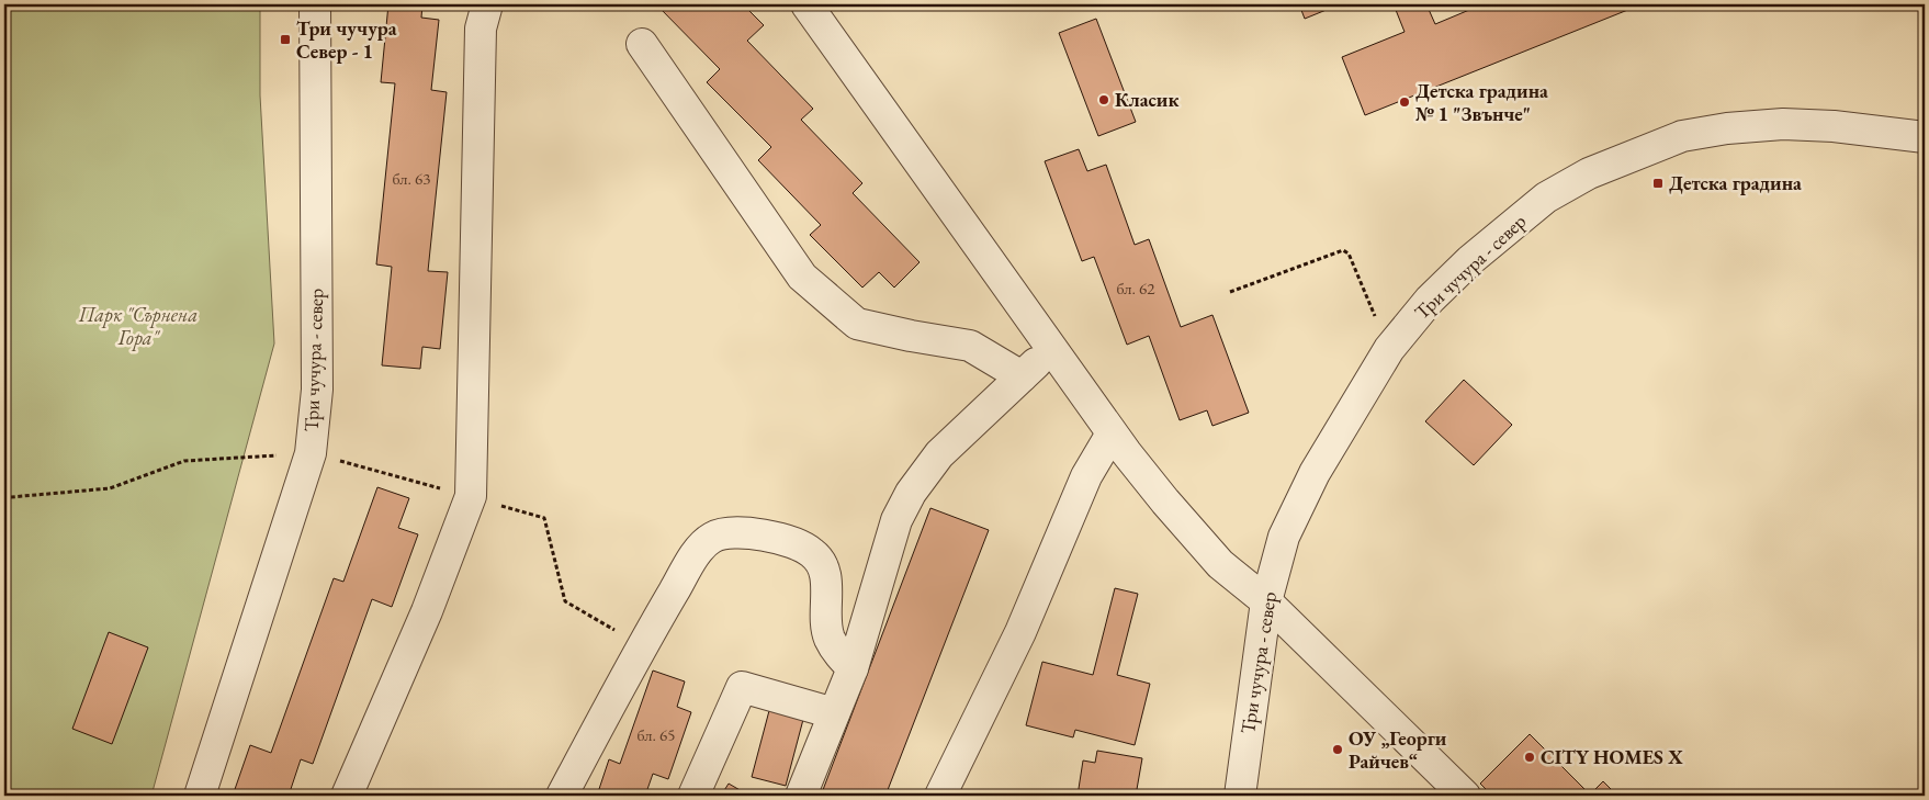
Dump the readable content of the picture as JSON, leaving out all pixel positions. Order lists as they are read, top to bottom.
{
  "streets": {
    "street": ["Три чучура - север"]
  },
  "parks": ["Парк \"Сърнена Гора\""],
  "places": {
    "transit": ["Три чучура Север - 1", "Детска градина"],
    "other": [
      "Класик",
      "Детска градина № 1 \"Звънче\"",
      "ОУ „Георги Райчев“",
      "CITY HOMES X"
    ]
  },
  "house_numbers": ["бл. 63", "бл. 62", "бл. 65"]
}
